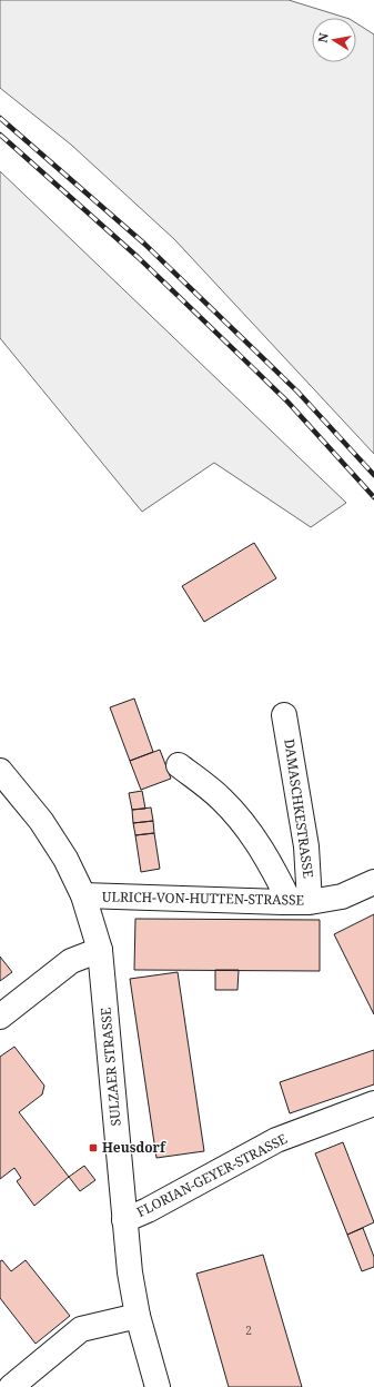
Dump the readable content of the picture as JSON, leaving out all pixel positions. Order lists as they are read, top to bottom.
{
  "streets": {
    "main road": [
      "DAMASCHKESTRASSE",
      "ULRICH-VON-HUTTEN-STRASSE",
      "SULZAER STRASSE",
      "FLORIAN-GEYER-STRASSE"
    ]
  },
  "crossings": [
    ["DAMASCHKESTRASSE", "ULRICH-VON-HUTTEN-STRASSE"],
    ["ULRICH-VON-HUTTEN-STRASSE", "SULZAER STRASSE"],
    ["SULZAER STRASSE", "FLORIAN-GEYER-STRASSE"]
  ],
  "places": {
    "transit": ["Heusdorf"]
  },
  "house_numbers": ["2"],
  "north": "left"
}
